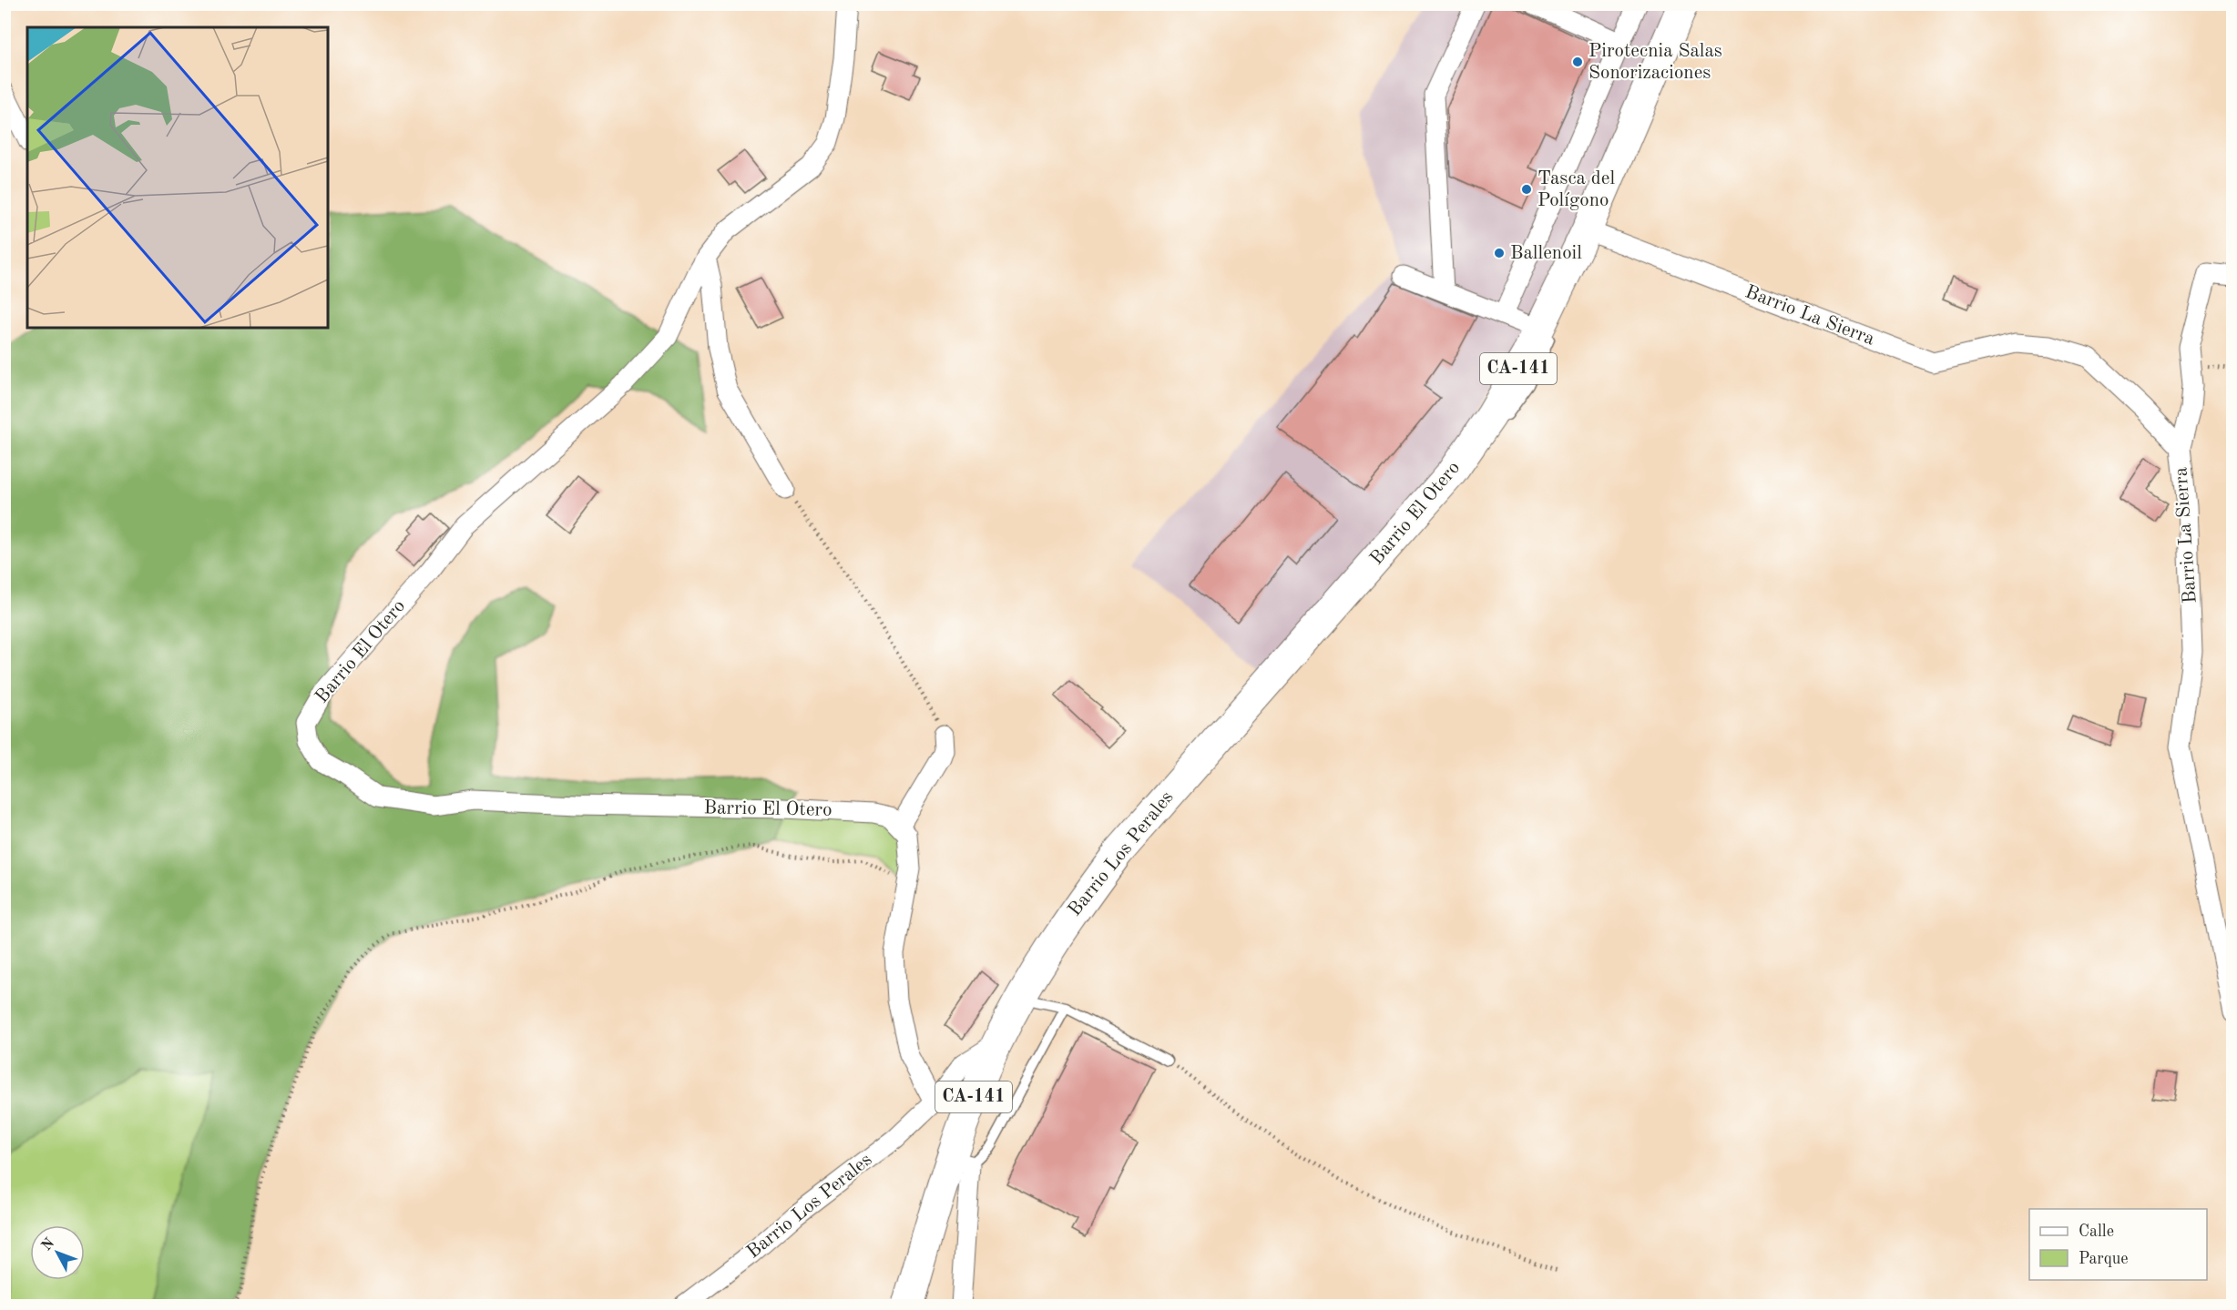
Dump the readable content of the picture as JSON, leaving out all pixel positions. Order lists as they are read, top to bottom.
{
  "streets": {
    "main road": ["CA-141", "Barrio El Otero", "Barrio Los Perales"],
    "street": ["Barrio La Sierra"]
  },
  "crossings": [
    ["Barrio La Sierra", "Barrio El Otero"],
    ["Barrio El Otero", "Barrio Los Perales"]
  ],
  "places": ["Pirotecnia Salas Sonorizaciones", "Tasca del Polígono", "Ballenoil"],
  "legend": ["Calle", "Parque"],
  "north": "top left"
}
